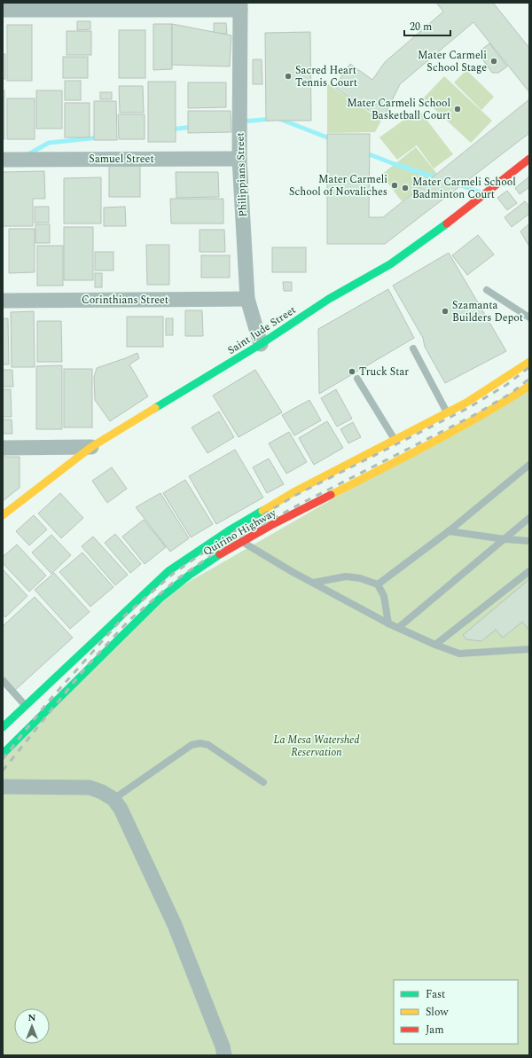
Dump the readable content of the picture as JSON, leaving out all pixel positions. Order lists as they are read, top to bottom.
{
  "streets": {
    "main road": ["Saint Jude Street", "Quirino Highway"],
    "street": ["Samuel Street", "Philippians Street", "Corinthians Street"]
  },
  "crossings": [
    ["Samuel Street", "Philippians Street"],
    ["Philippians Street", "Corinthians Street"],
    ["Philippians Street", "Saint Jude Street"]
  ],
  "parks": ["La Mesa Watershed Reservation"],
  "places": [
    "Mater Carmeli School Stage",
    "Sacred Heart Tennis Court",
    "Mater Carmeli School Basketball Court",
    "Mater Carmeli School of Novaliches",
    "Mater Carmeli School Badminton Court",
    "Szamanta Builders Depot",
    "Truck Star"
  ],
  "legend": ["Fast", "Slow", "Jam"],
  "scale_bar": "20 m",
  "north": "top"
}
